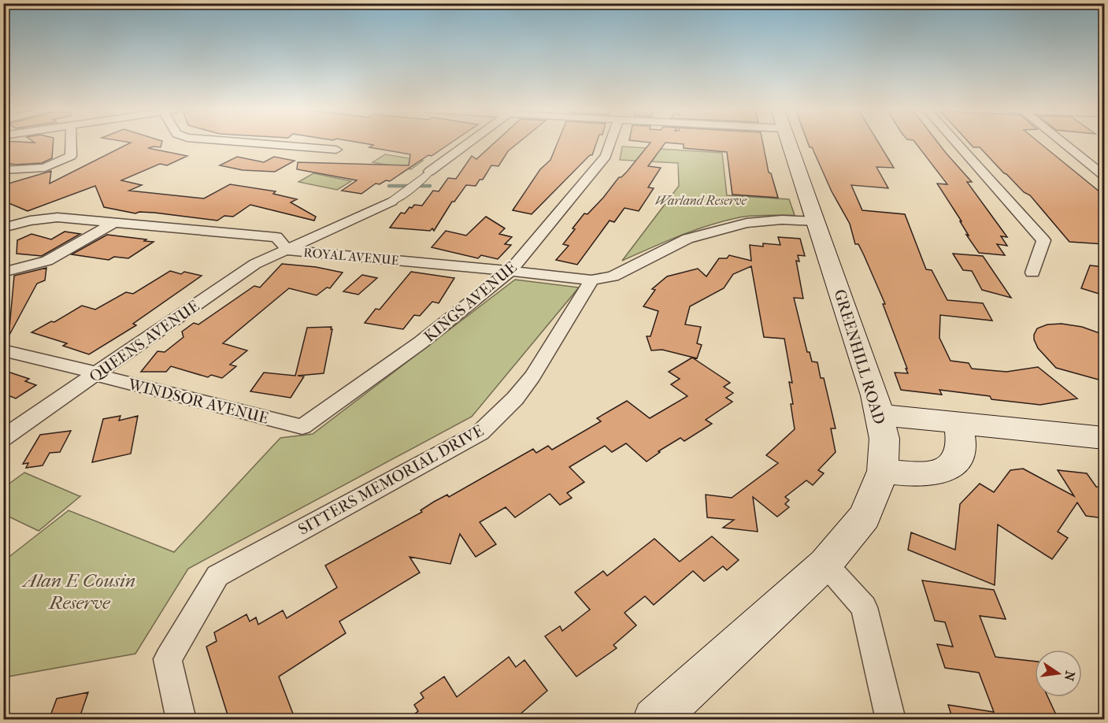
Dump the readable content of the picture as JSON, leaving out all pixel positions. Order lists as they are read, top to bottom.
{
  "streets": {
    "main road": ["GREENHILL ROAD"],
    "street": [
      "ROYAL AVENUE",
      "KINGS AVENUE",
      "QUEENS AVENUE",
      "WINDSOR AVENUE",
      "SITTERS MEMORIAL DRIVE"
    ]
  },
  "crossings": [
    ["ROYAL AVENUE", "KINGS AVENUE"],
    ["ROYAL AVENUE", "QUEENS AVENUE"],
    ["ROYAL AVENUE", "SITTERS MEMORIAL DRIVE"],
    ["KINGS AVENUE", "WINDSOR AVENUE"],
    ["QUEENS AVENUE", "WINDSOR AVENUE"]
  ],
  "parks": ["Warland Reserve", "Alan E Cousin Reserve"],
  "north": "right"
}
